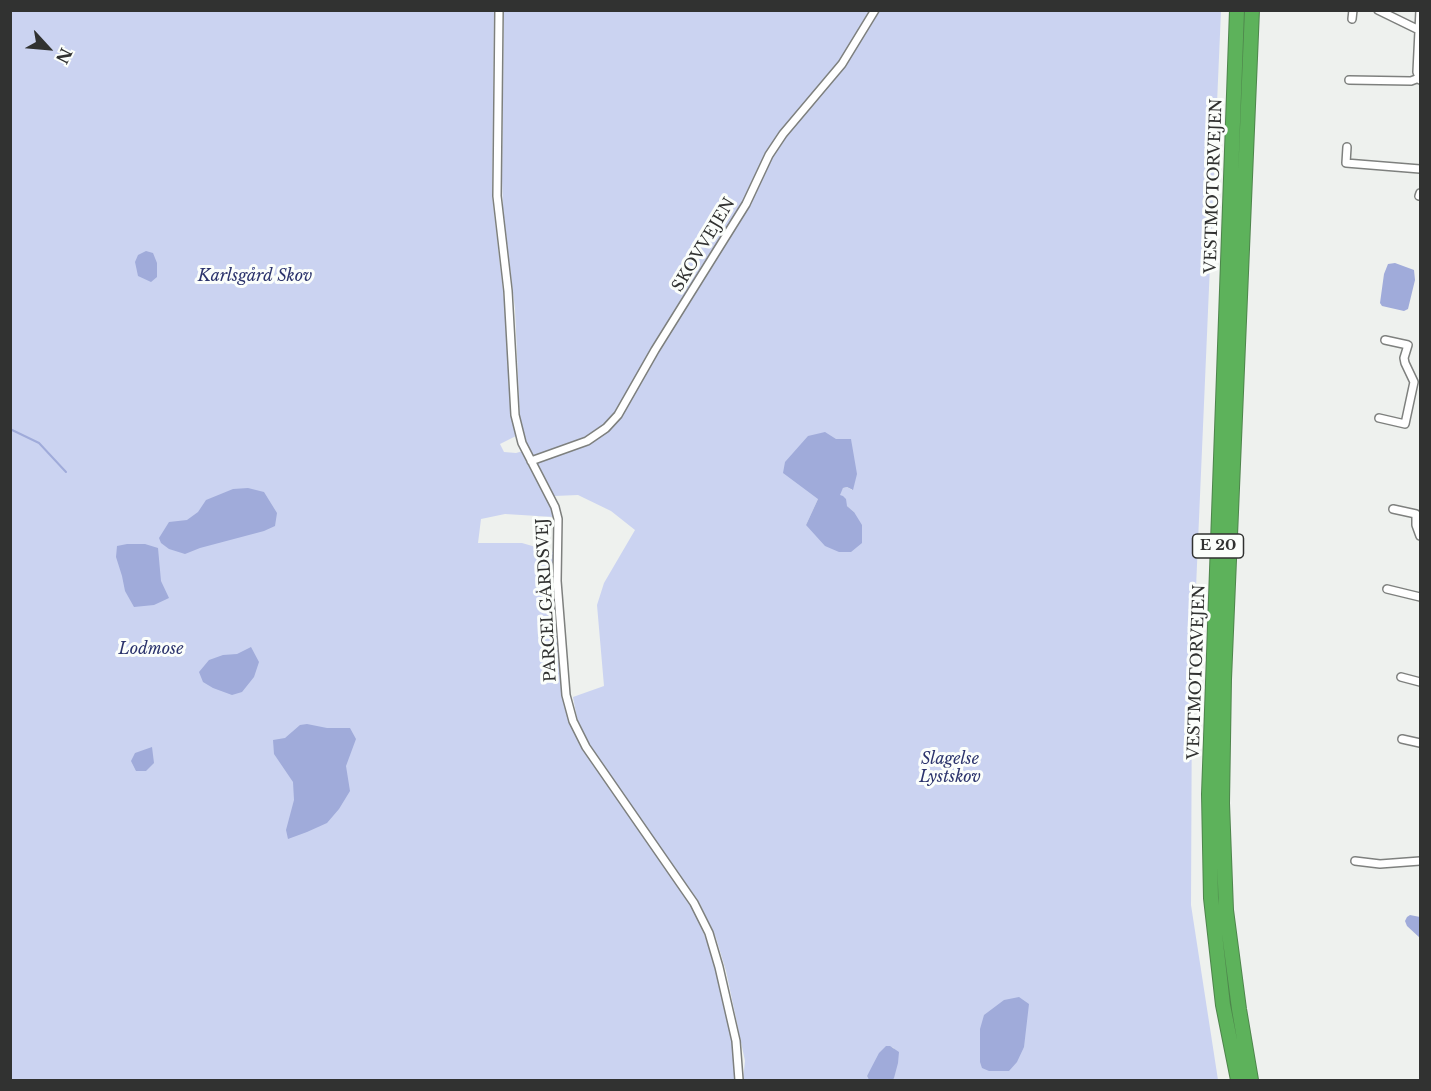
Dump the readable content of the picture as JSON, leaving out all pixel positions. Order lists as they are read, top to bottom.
{
  "streets": {
    "highway": ["VESTMOTORVEJEN", "E 20"],
    "street": ["SKOVVEJEN", "PARCELGÅRDSVEJ"]
  },
  "crossings": [
    ["SKOVVEJEN", "PARCELGÅRDSVEJ"]
  ],
  "parks": ["Karlsgård Skov", "Lodmose", "Slagelse Lystskov"],
  "north": "bottom right"
}
